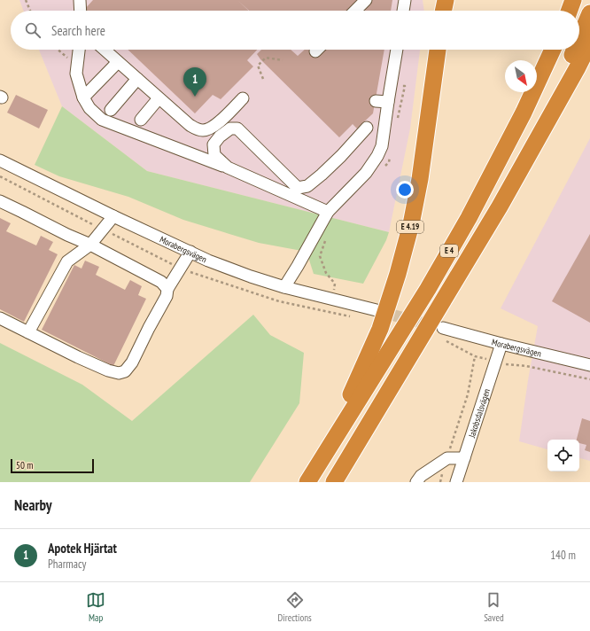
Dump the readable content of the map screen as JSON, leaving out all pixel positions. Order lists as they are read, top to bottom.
{
  "streets": {
    "highway": ["E 4.19", "E 4"],
    "street": ["Morabergsvägen", "Jakobsdalsvägen"]
  },
  "crossings": [
    ["E 4.19", "E 4"],
    ["Morabergsvägen", "Jakobsdalsvägen"]
  ],
  "scale_bar": "50 m",
  "north": "bottom right",
  "page": {
    "search": "Search here",
    "pins": "1",
    "scale": "50 m",
    "heading": "Nearby",
    "list": [
      {
        "mark": "1",
        "name": "Apotek Hjärtat",
        "note": "Pharmacy",
        "value": "140 m"
      }
    ],
    "nav": ["Map", "Directions", "Saved"]
  }
}
